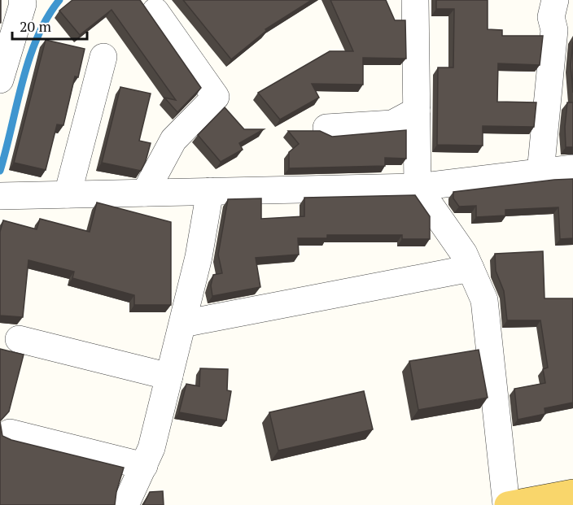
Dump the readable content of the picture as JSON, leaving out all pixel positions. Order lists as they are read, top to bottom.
{
  "scale_bar": "20 m"
}
